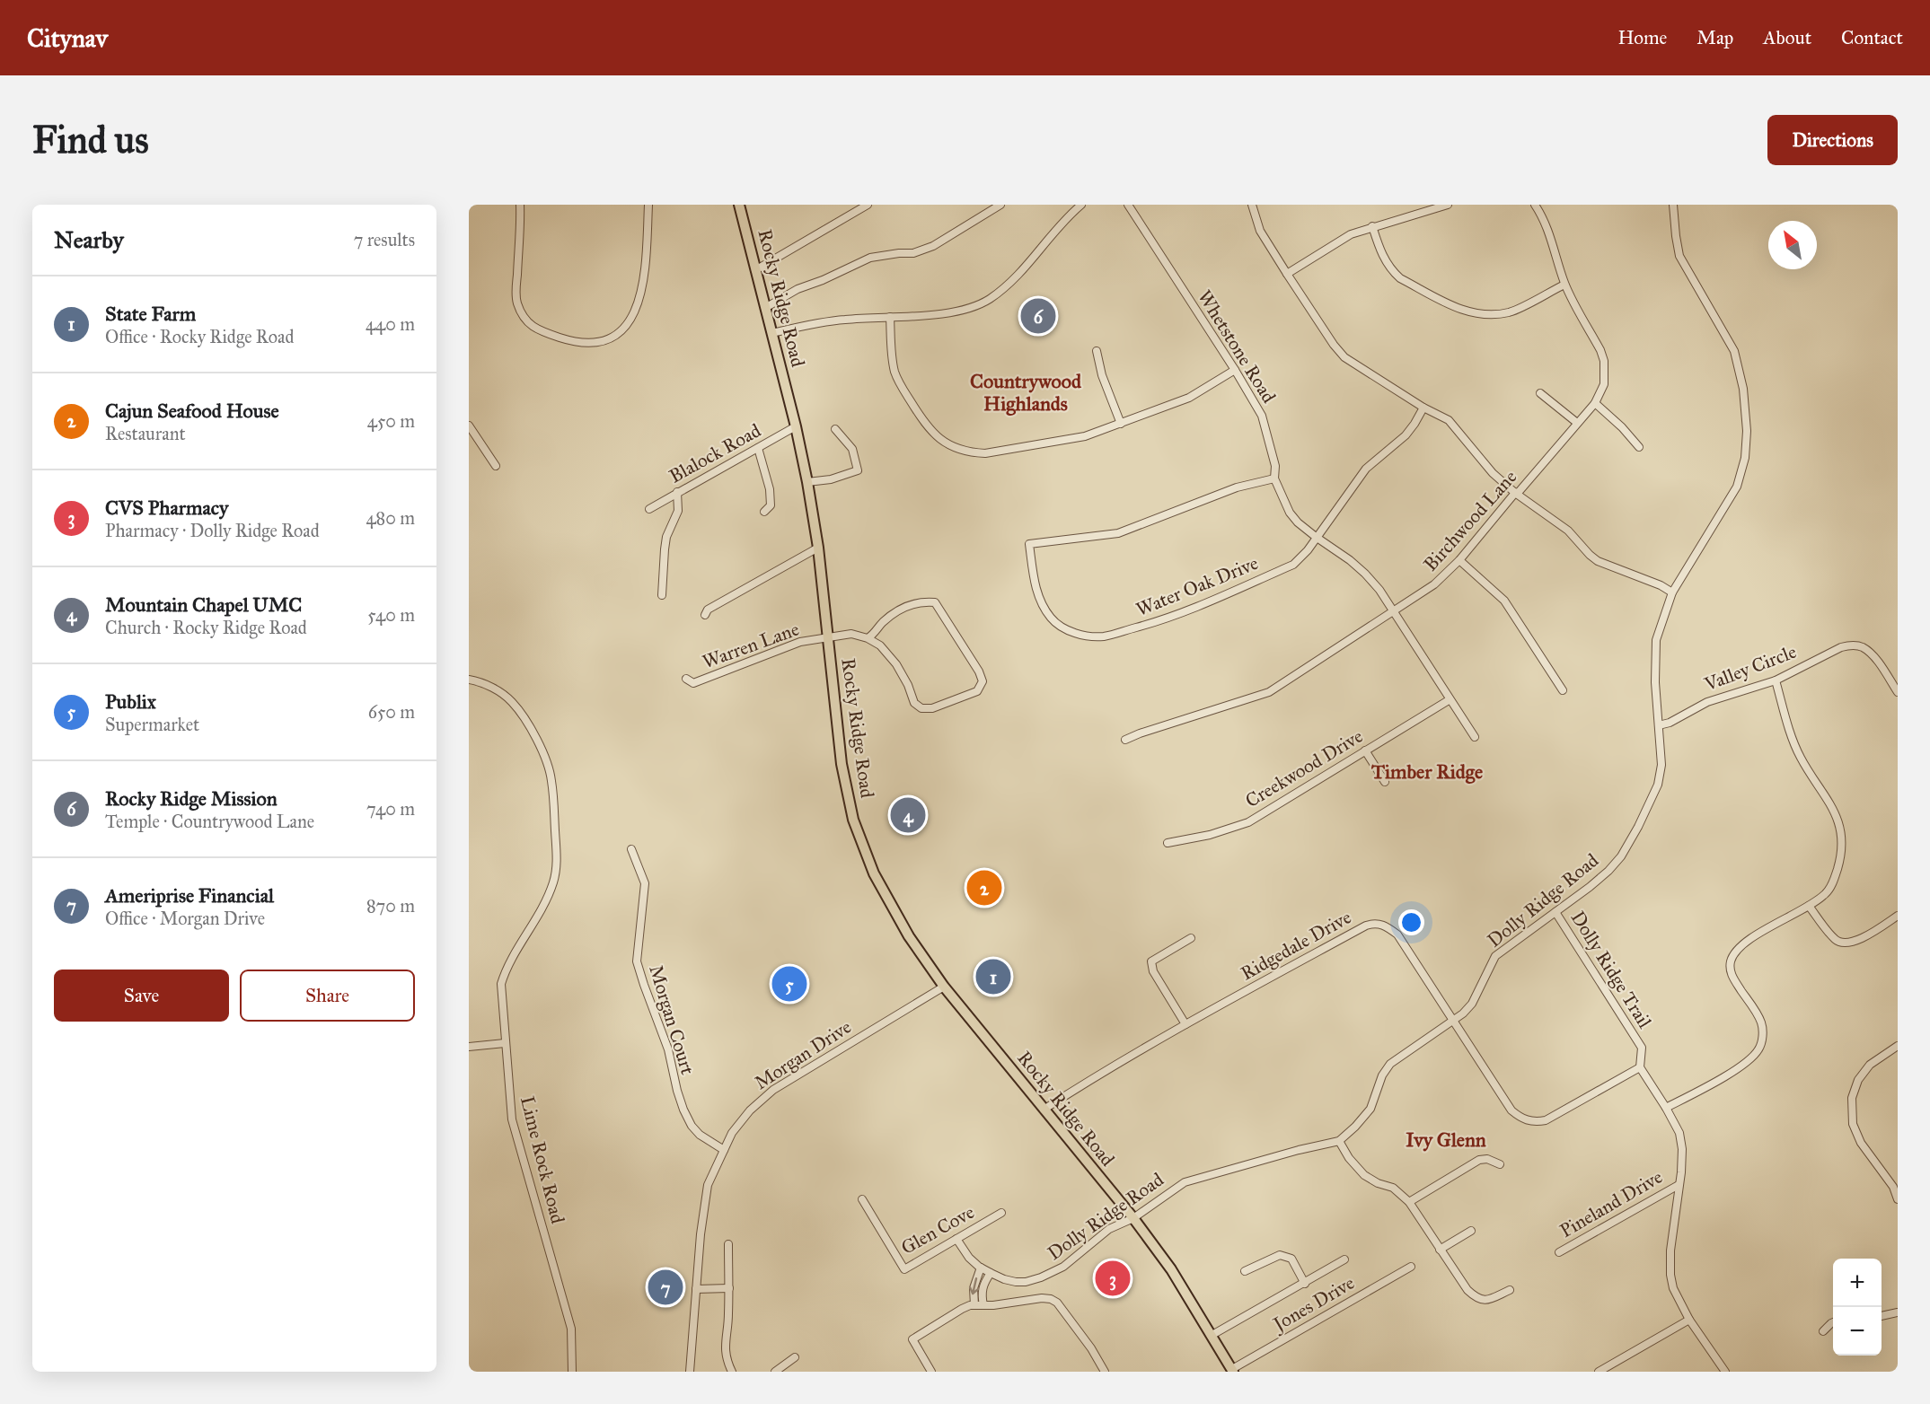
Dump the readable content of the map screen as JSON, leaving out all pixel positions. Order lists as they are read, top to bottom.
{
  "streets": {
    "main road": ["Rocky Ridge Road"],
    "street": [
      "Whetstone Road",
      "Blalock Road",
      "Birchwood Lane",
      "Water Oak Drive",
      "Warren Lane",
      "Valley Circle",
      "Creekwood Drive",
      "Dolly Ridge Road",
      "Ridgedale Drive",
      "Dolly Ridge Trail",
      "Morgan Court",
      "Morgan Drive",
      "Lime Rock Road",
      "Pineland Drive",
      "Glen Cove",
      "Jones Drive"
    ]
  },
  "crossings": [
    ["Rocky Ridge Road", "Blalock Road"],
    ["Rocky Ridge Road", "Warren Lane"],
    ["Rocky Ridge Road", "Dolly Ridge Road"],
    ["Rocky Ridge Road", "Ridgedale Drive"],
    ["Rocky Ridge Road", "Morgan Drive"],
    ["Rocky Ridge Road", "Jones Drive"],
    ["Whetstone Road", "Birchwood Lane"],
    ["Whetstone Road", "Water Oak Drive"],
    ["Whetstone Road", "Creekwood Drive"],
    ["Valley Circle", "Dolly Ridge Road"],
    ["Dolly Ridge Road", "Ridgedale Drive"],
    ["Dolly Ridge Road", "Dolly Ridge Trail"],
    ["Dolly Ridge Road", "Glen Cove"],
    ["Ridgedale Drive", "Dolly Ridge Trail"],
    ["Dolly Ridge Trail", "Pineland Drive"],
    ["Morgan Court", "Morgan Drive"]
  ],
  "districts": ["Countrywood Highlands", "Timber Ridge", "Ivy Glenn"],
  "north": "top left",
  "page": {
    "header": "Citynav",
    "nav": [
      "Home",
      "Map",
      "About",
      "Contact"
    ],
    "buttons": [
      "Directions",
      ["Save", "Share"]
    ],
    "title": "Find us",
    "heading": ["Nearby", "7 results"],
    "list": [
      {
        "mark": "1",
        "name": "State Farm",
        "note": "Office · Rocky Ridge Road",
        "value": "440 m"
      },
      {
        "mark": "2",
        "name": "Cajun Seafood House",
        "note": "Restaurant",
        "value": "450 m"
      },
      {
        "mark": "3",
        "name": "CVS Pharmacy",
        "note": "Pharmacy · Dolly Ridge Road",
        "value": "480 m"
      },
      {
        "mark": "4",
        "name": "Mountain Chapel UMC",
        "note": "Church · Rocky Ridge Road",
        "value": "540 m"
      },
      {
        "mark": "5",
        "name": "Publix",
        "note": "Supermarket",
        "value": "650 m"
      },
      {
        "mark": "6",
        "name": "Rocky Ridge Mission",
        "note": "Temple · Countrywood Lane",
        "value": "740 m"
      },
      {
        "mark": "7",
        "name": "Ameriprise Financial",
        "note": "Office · Morgan Drive",
        "value": "870 m"
      }
    ],
    "pins": [
      "6",
      "4",
      "2",
      "1",
      "5",
      "3",
      "7"
    ],
    "map_buttons": ["+", "−"]
  }
}
